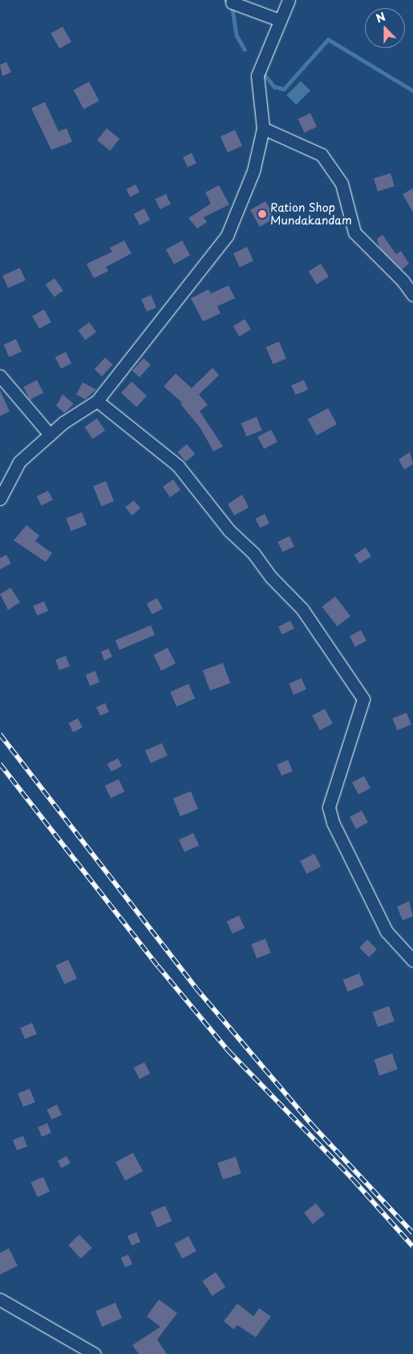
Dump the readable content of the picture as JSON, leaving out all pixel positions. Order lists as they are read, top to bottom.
{
  "places": ["Ration Shop Mundakandam"],
  "north": "top"
}
